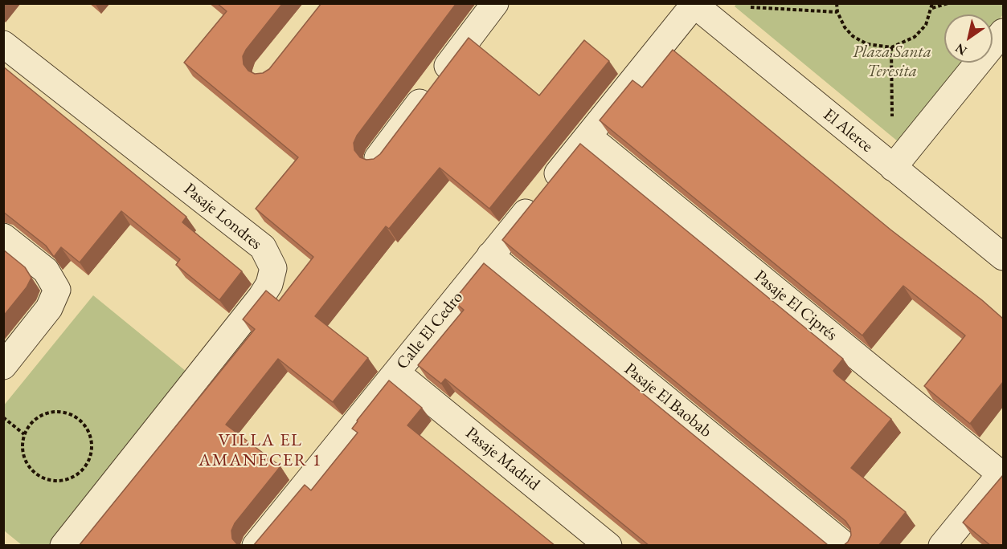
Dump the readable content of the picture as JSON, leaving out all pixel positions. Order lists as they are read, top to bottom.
{
  "streets": {
    "street": [
      "El Alerce",
      "Pasaje Londres",
      "Pasaje El Ciprés",
      "Calle El Cedro",
      "Pasaje El Baobab",
      "Pasaje Madrid"
    ]
  },
  "crossings": [
    ["El Alerce", "Calle El Cedro"],
    ["Pasaje El Ciprés", "Calle El Cedro"],
    ["Calle El Cedro", "Pasaje El Baobab"],
    ["Calle El Cedro", "Pasaje Madrid"]
  ],
  "districts": ["VILLA EL AMANECER 1"],
  "parks": ["Plaza Santa Teresita"],
  "north": "bottom left"
}
